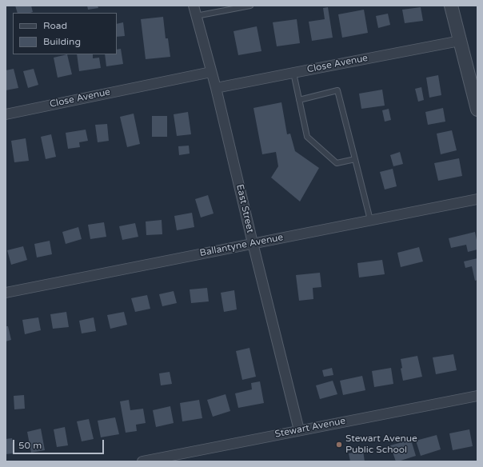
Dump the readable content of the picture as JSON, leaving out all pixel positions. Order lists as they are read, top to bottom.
{
  "streets": {
    "street": [
      "Close Avenue",
      "East Street",
      "Ballantyne Avenue",
      "Stewart Avenue"
    ]
  },
  "crossings": [
    ["Close Avenue", "East Street"],
    ["East Street", "Ballantyne Avenue"],
    ["East Street", "Stewart Avenue"]
  ],
  "places": ["Stewart Avenue Public School"],
  "legend": ["Road", "Building"],
  "scale_bar": "50 m"
}
